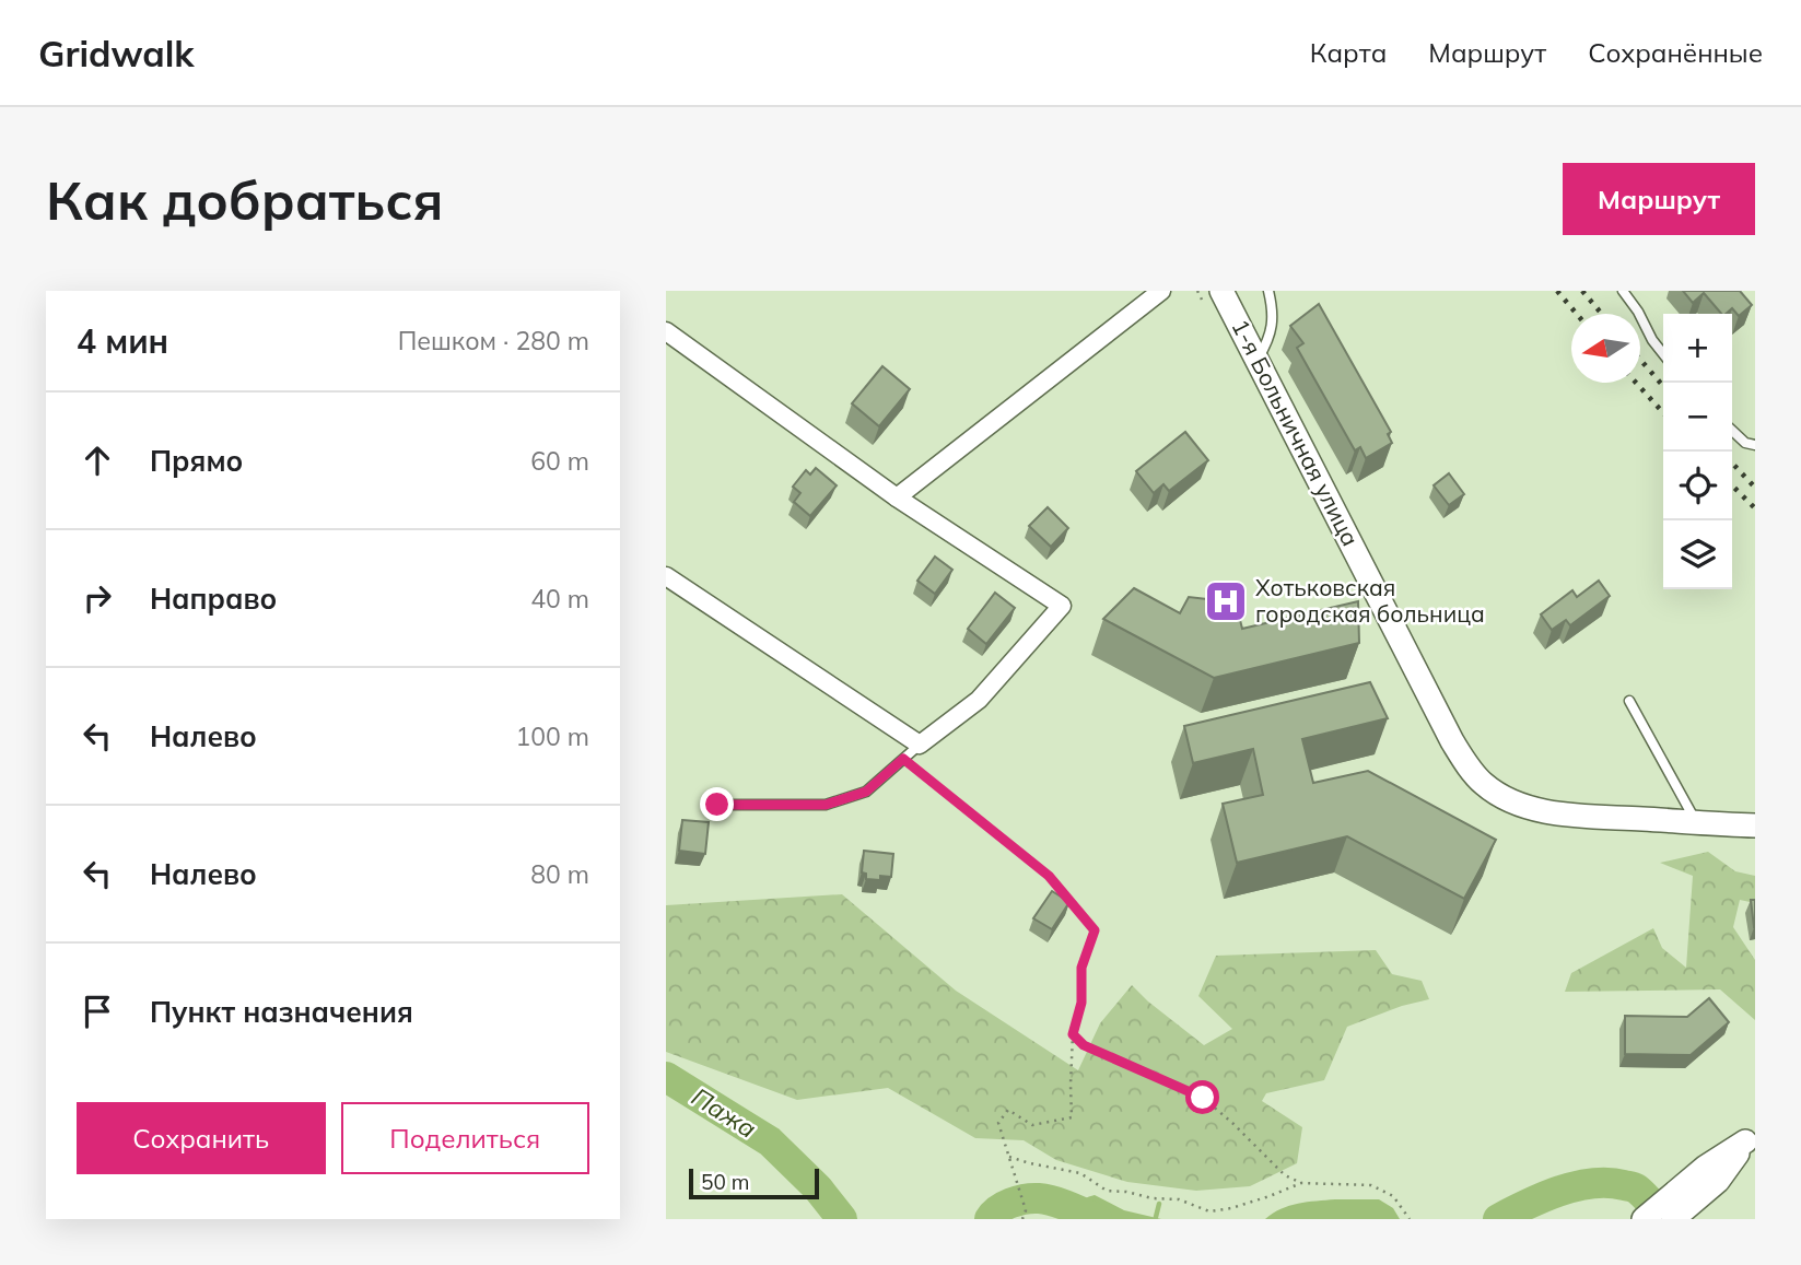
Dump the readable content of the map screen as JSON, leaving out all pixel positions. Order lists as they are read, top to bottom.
{
  "streets": {
    "main road": ["1-я Больничная улица"]
  },
  "water": ["Пажа"],
  "places": {
    "hospital": ["Хотьковская городская больница"]
  },
  "scale_bar": "50 m",
  "north": "left",
  "page": {
    "header": "Gridwalk",
    "nav": ["Карта", "Маршрут", "Сохранённые"],
    "buttons": [
      "Маршрут",
      ["Сохранить", "Поделиться"]
    ],
    "title": "Как добраться",
    "heading": ["4 мин", "Пешком · 280 m"],
    "map_buttons": ["+", "−"],
    "list": [
      ["Прямо", "60 m"],
      ["Направо", "40 m"],
      ["Налево", "100 m"],
      ["Налево", "80 m"],
      "Пункт назначения"
    ],
    "scale": "50 m"
  }
}
